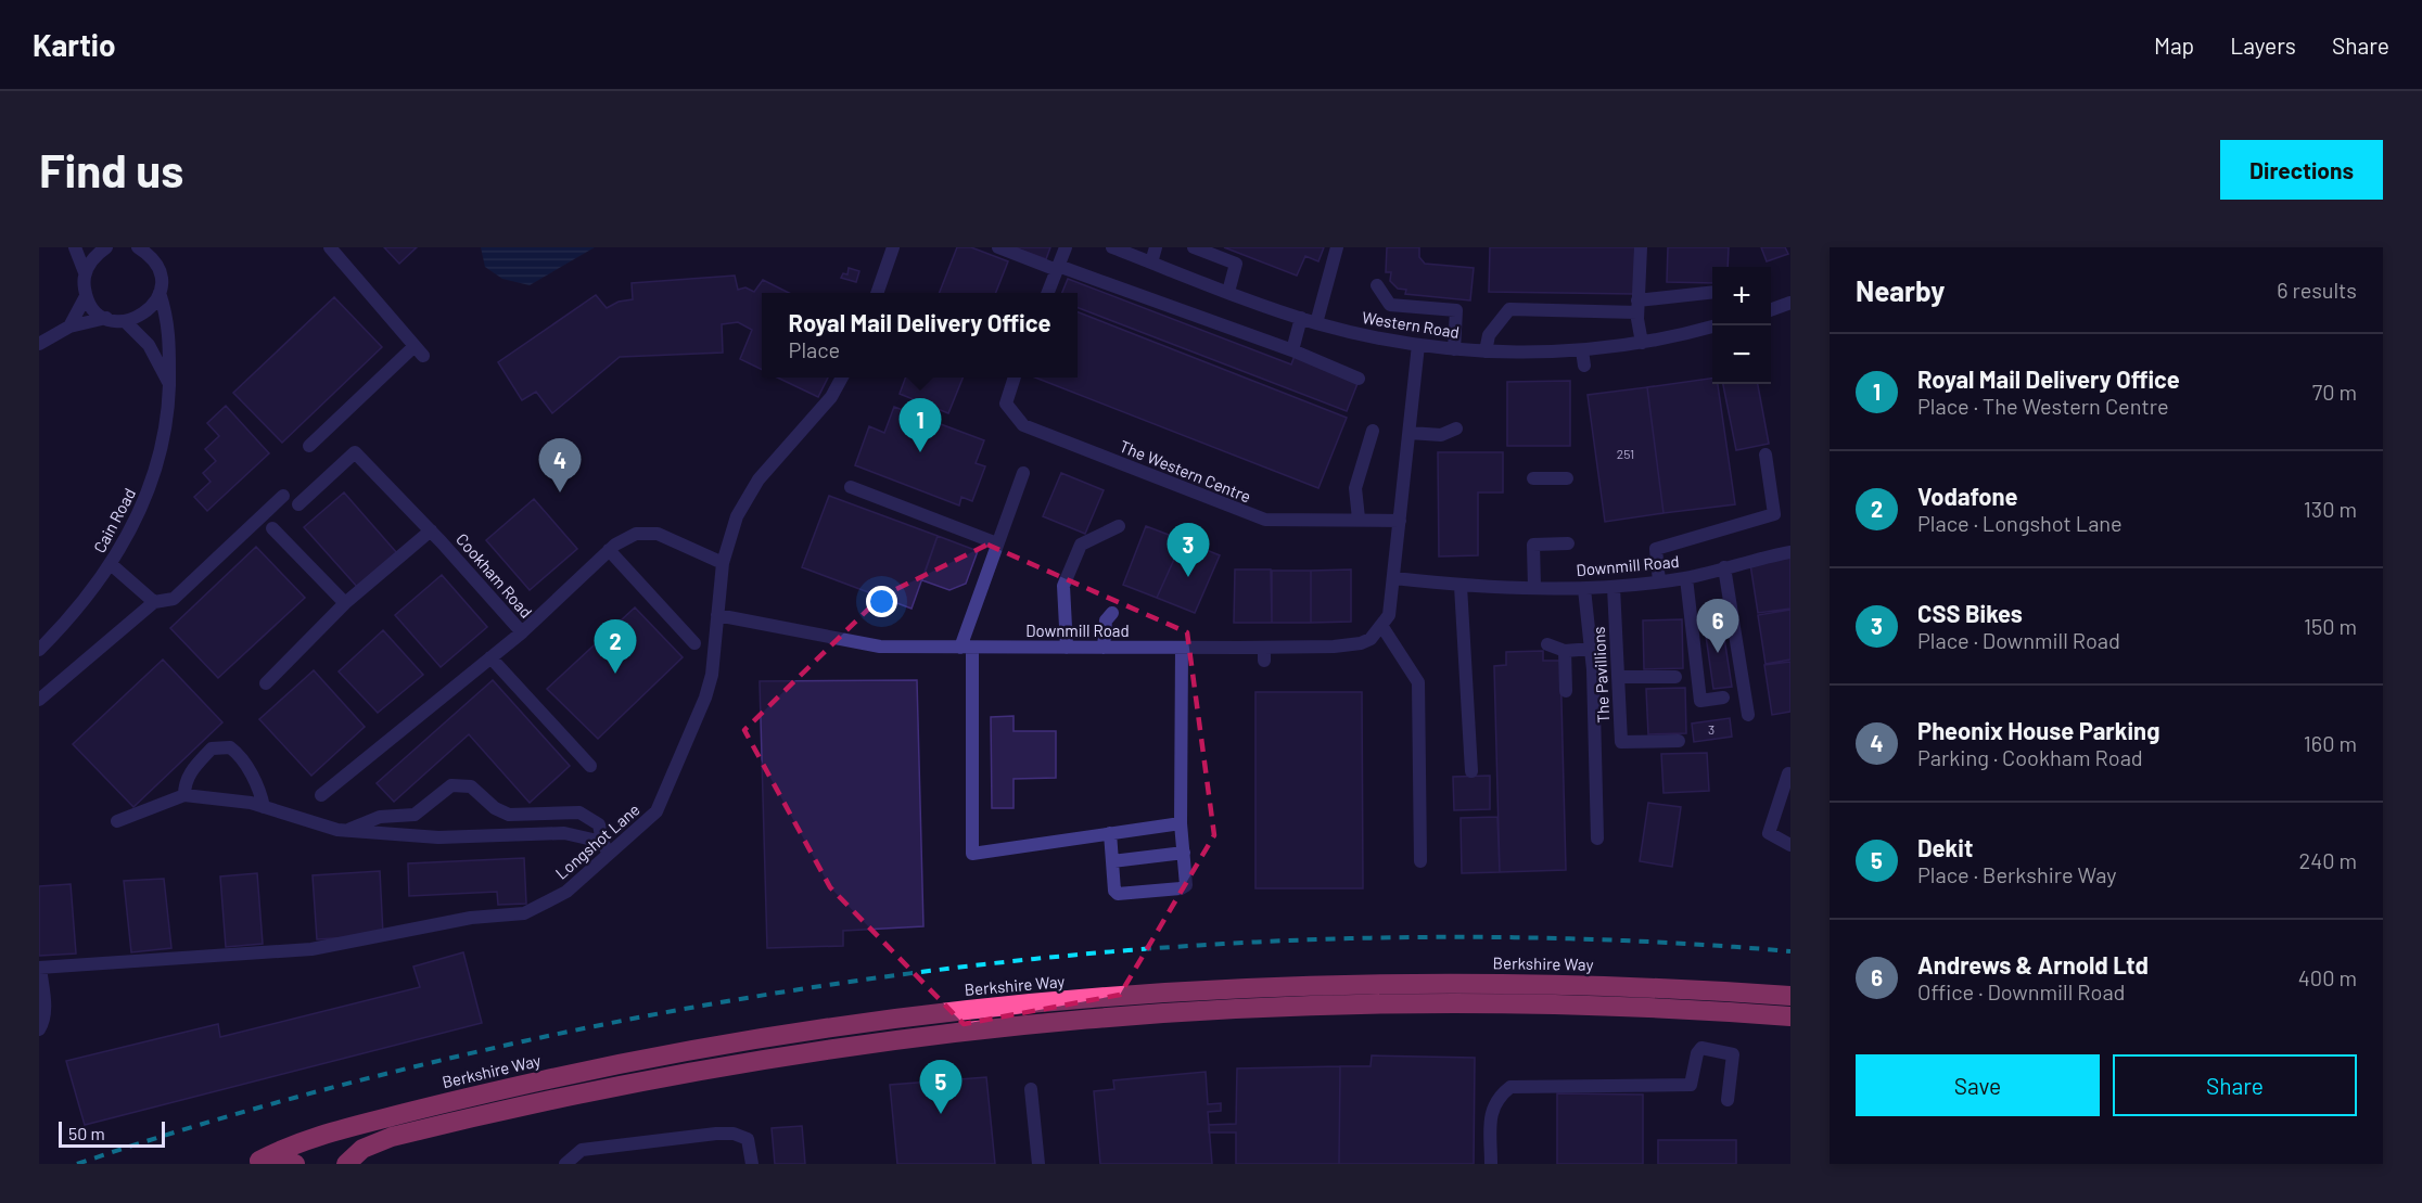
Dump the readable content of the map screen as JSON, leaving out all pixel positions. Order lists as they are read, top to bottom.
{
  "streets": {
    "highway": ["Berkshire Way"],
    "street": [
      "Western Road",
      "The Western Centre",
      "Cain Road",
      "Downmill Road",
      "Cookham Road",
      "The Pavillions",
      "Longshot Lane"
    ]
  },
  "crossings": [
    ["Downmill Road", "The Pavillions"],
    ["Downmill Road", "Longshot Lane"],
    ["Cookham Road", "Longshot Lane"]
  ],
  "house_numbers": ["251", "3"],
  "scale_bar": "50 m",
  "page": {
    "header": "Kartio",
    "nav": ["Map", "Layers", "Share"],
    "buttons": [
      "Directions",
      ["Save", "Share"]
    ],
    "title": "Find us",
    "heading": ["Nearby", "6 results"],
    "map_buttons": ["+", "−"],
    "popup": ["Royal Mail Delivery Office", "Place"],
    "list": [
      {
        "mark": "1",
        "name": "Royal Mail Delivery Office",
        "note": "Place · The Western Centre",
        "value": "70 m"
      },
      {
        "mark": "2",
        "name": "Vodafone",
        "note": "Place · Longshot Lane",
        "value": "130 m"
      },
      {
        "mark": "3",
        "name": "CSS Bikes",
        "note": "Place · Downmill Road",
        "value": "150 m"
      },
      {
        "mark": "4",
        "name": "Pheonix House Parking",
        "note": "Parking · Cookham Road",
        "value": "160 m"
      },
      {
        "mark": "5",
        "name": "Dekit",
        "note": "Place · Berkshire Way",
        "value": "240 m"
      },
      {
        "mark": "6",
        "name": "Andrews & Arnold Ltd",
        "note": "Office · Downmill Road",
        "value": "400 m"
      }
    ],
    "pins": [
      "1",
      "4",
      "3",
      "6",
      "2",
      "5"
    ],
    "scale": "50 m"
  }
}
